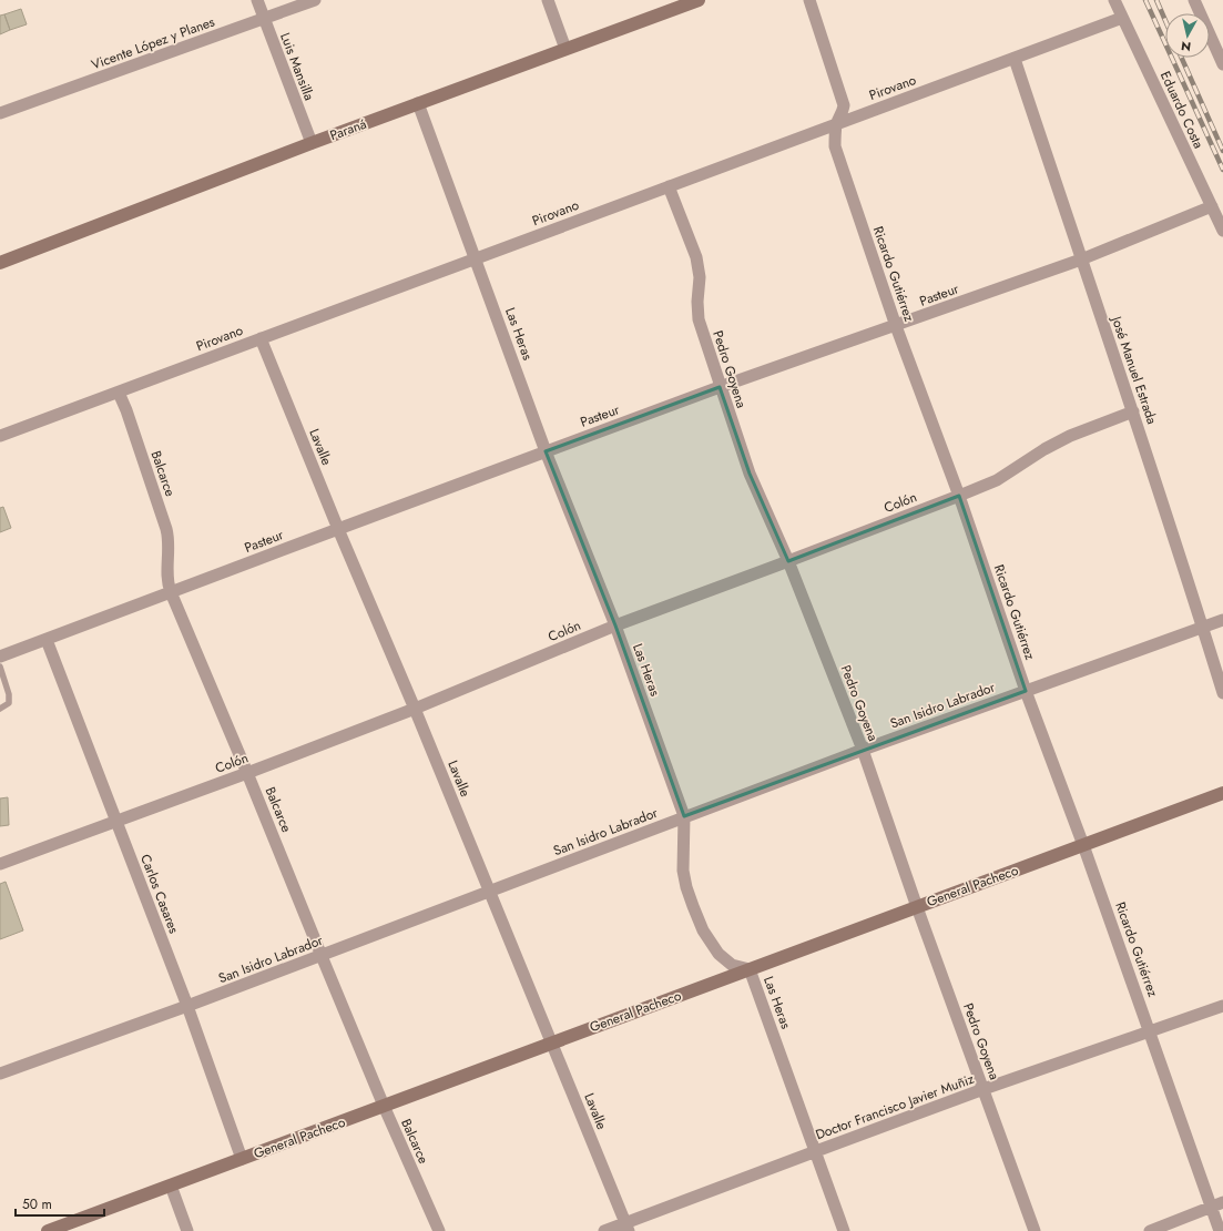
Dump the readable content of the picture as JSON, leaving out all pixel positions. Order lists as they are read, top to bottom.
{
  "streets": {
    "street": [
      "Vicente López y Planes",
      "Luis Mansilla",
      "Pirovano",
      "Eduardo Costa",
      "Paraná",
      "Ricardo Gutiérrez",
      "Pasteur",
      "Las Heras",
      "Pedro Goyena",
      "José Manuel Estrada",
      "Lavalle",
      "Balcarce",
      "Colón",
      "San Isidro Labrador",
      "General Pacheco",
      "Carlos Casares",
      "Doctor Francisco Javier Muñiz"
    ]
  },
  "crossings": [
    ["Vicente López y Planes", "Luis Mansilla"],
    ["Luis Mansilla", "Paraná"],
    ["Pirovano", "Eduardo Costa"],
    ["Pirovano", "Ricardo Gutiérrez"],
    ["Pirovano", "Las Heras"],
    ["Pirovano", "Pedro Goyena"],
    ["Pirovano", "José Manuel Estrada"],
    ["Pirovano", "Lavalle"],
    ["Pirovano", "Balcarce"],
    ["Eduardo Costa", "Pasteur"],
    ["Paraná", "Las Heras"],
    ["Ricardo Gutiérrez", "Pasteur"],
    ["Ricardo Gutiérrez", "Colón"],
    ["Ricardo Gutiérrez", "San Isidro Labrador"],
    ["Ricardo Gutiérrez", "General Pacheco"],
    ["Ricardo Gutiérrez", "Doctor Francisco Javier Muñiz"],
    ["Pasteur", "Las Heras"],
    ["Pasteur", "Pedro Goyena"],
    ["Pasteur", "José Manuel Estrada"],
    ["Pasteur", "Lavalle"],
    ["Pasteur", "Balcarce"],
    ["Pasteur", "Carlos Casares"],
    ["Las Heras", "Colón"],
    ["Las Heras", "San Isidro Labrador"],
    ["Las Heras", "General Pacheco"],
    ["Las Heras", "Doctor Francisco Javier Muñiz"],
    ["Pedro Goyena", "Colón"],
    ["Pedro Goyena", "San Isidro Labrador"],
    ["Pedro Goyena", "General Pacheco"],
    ["Pedro Goyena", "Doctor Francisco Javier Muñiz"],
    ["José Manuel Estrada", "Colón"],
    ["José Manuel Estrada", "San Isidro Labrador"],
    ["Lavalle", "Colón"],
    ["Lavalle", "San Isidro Labrador"],
    ["Lavalle", "General Pacheco"],
    ["Lavalle", "Doctor Francisco Javier Muñiz"],
    ["Balcarce", "Colón"],
    ["Balcarce", "San Isidro Labrador"],
    ["Balcarce", "General Pacheco"],
    ["Colón", "Carlos Casares"],
    ["San Isidro Labrador", "Carlos Casares"],
    ["General Pacheco", "Carlos Casares"]
  ],
  "scale_bar": "50 m",
  "north": "bottom"
}
